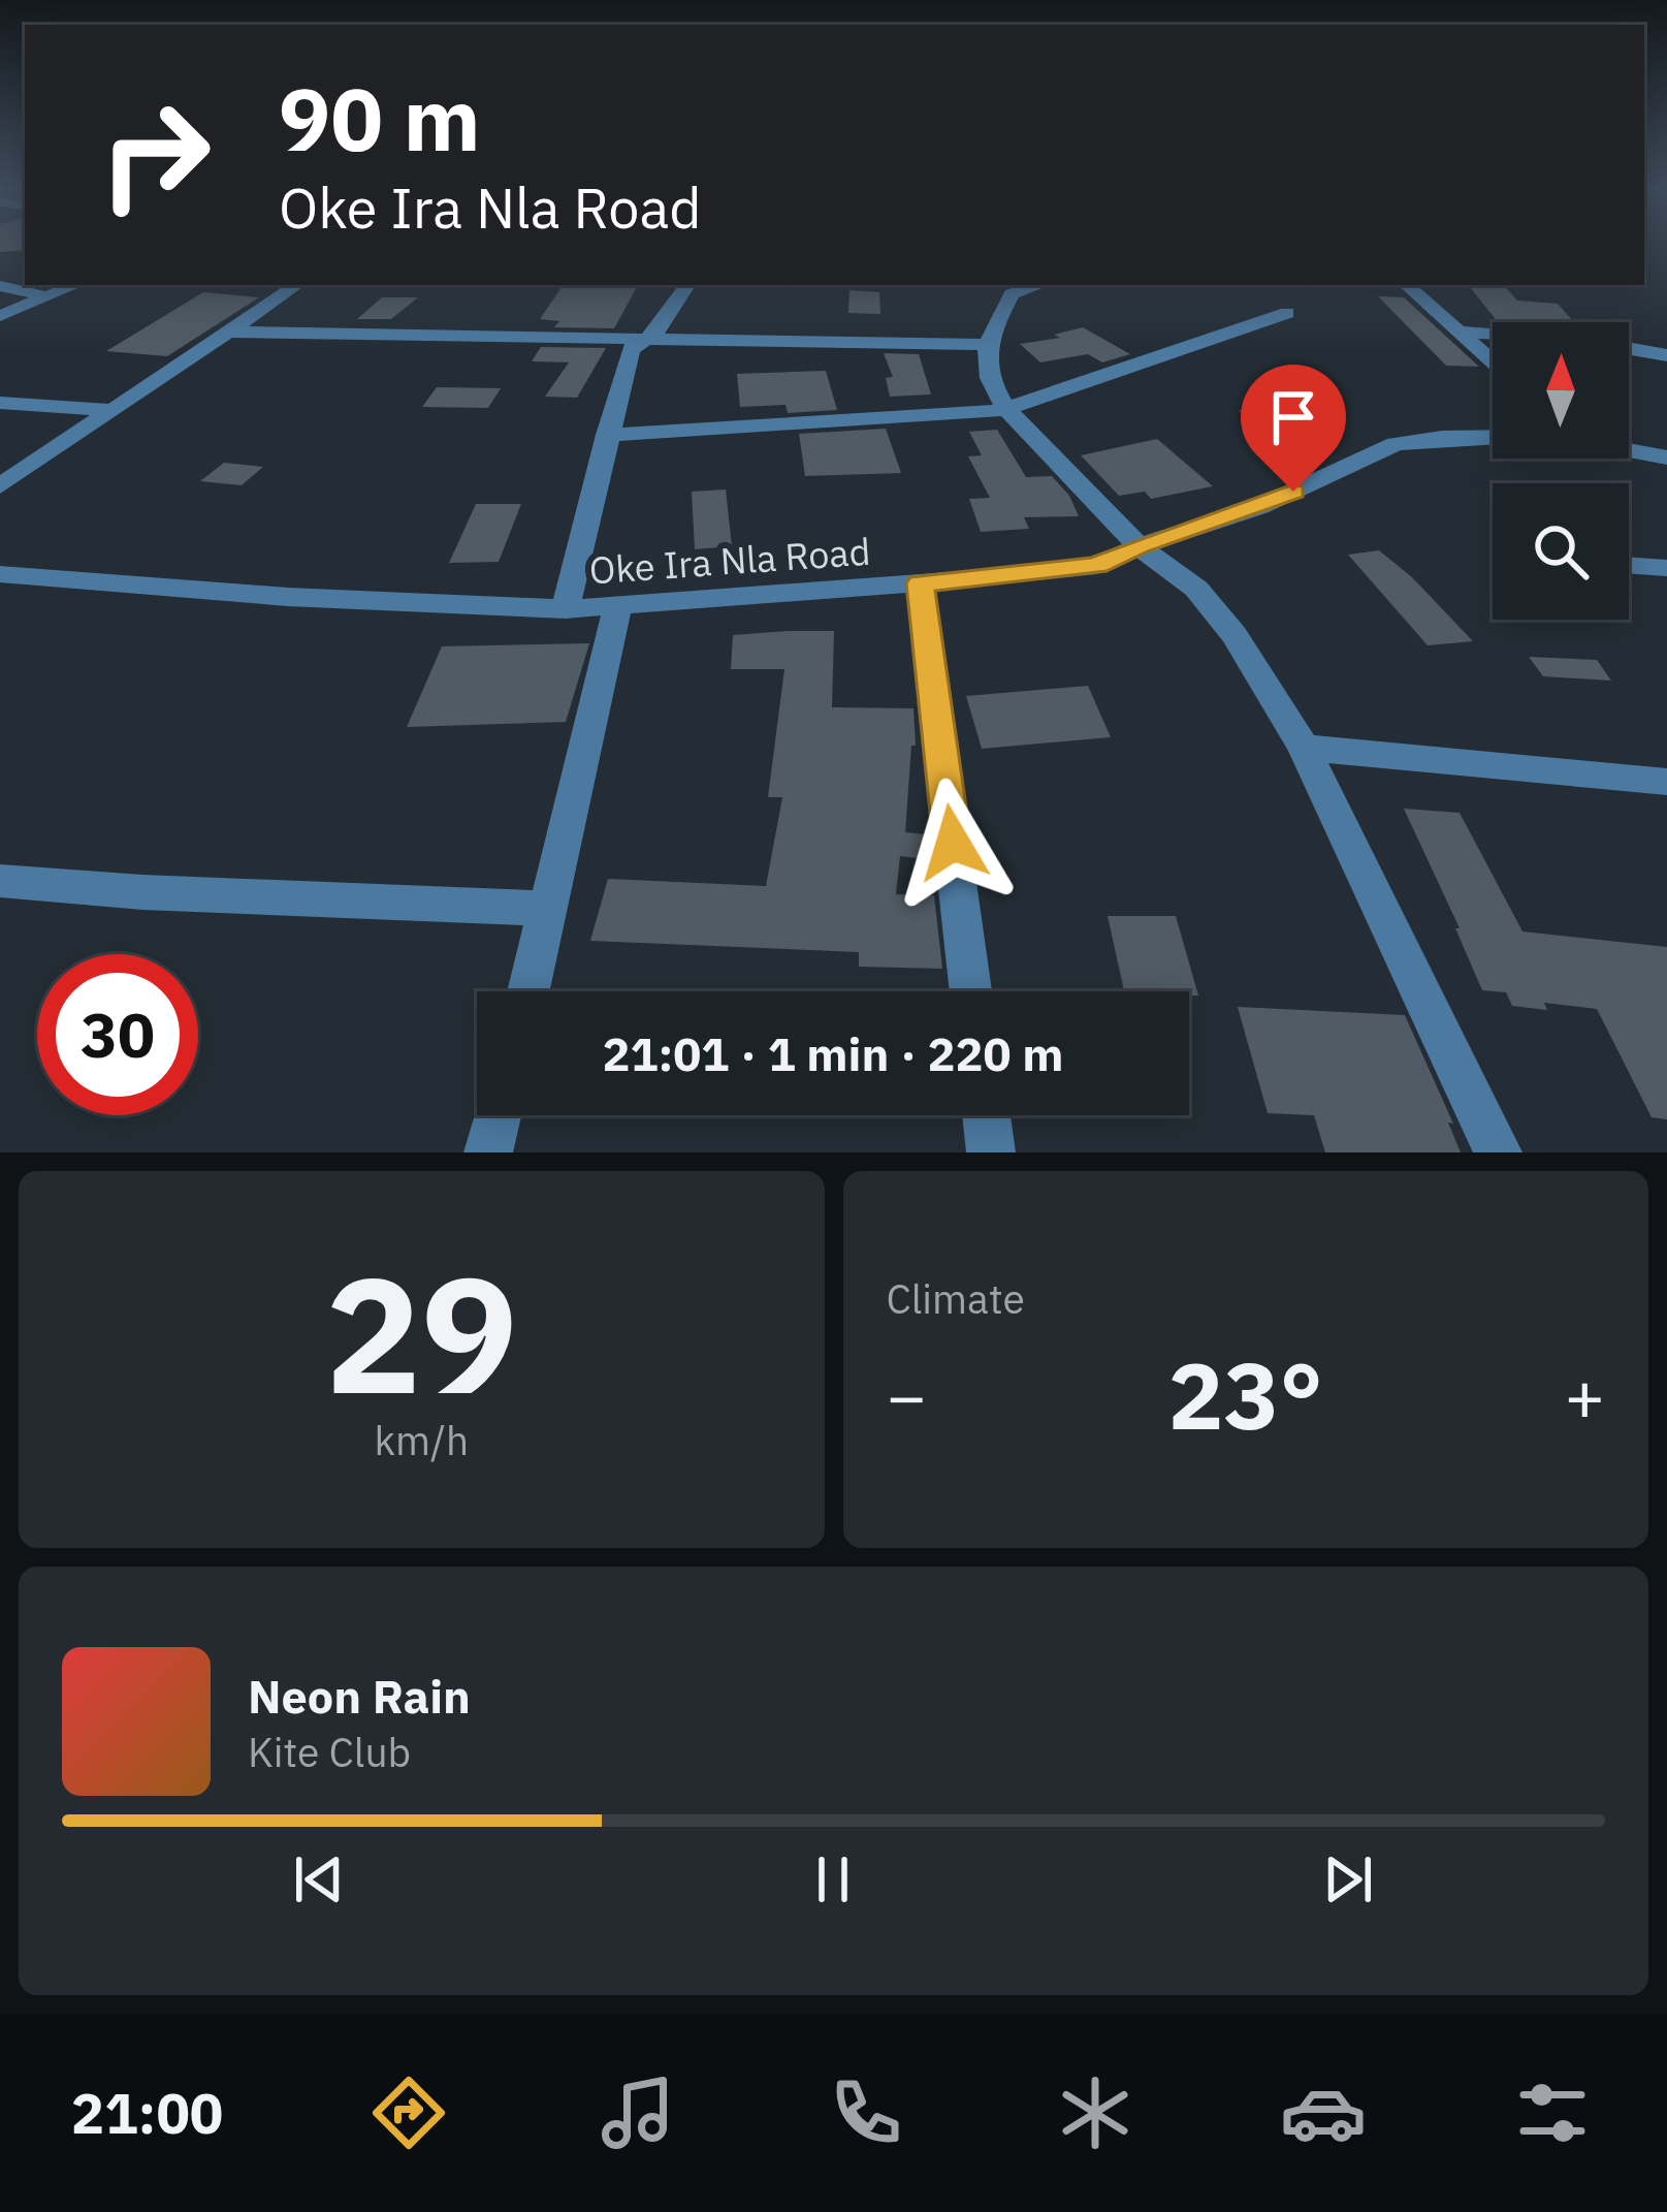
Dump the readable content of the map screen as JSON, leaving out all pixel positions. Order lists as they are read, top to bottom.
{
  "streets": {
    "street": ["Oke Ira Nla Road"]
  },
  "north": "top",
  "page": {
    "turn": ["90 m", "Oke Ira Nla Road"],
    "limit": "30",
    "trip": "21:01 · 1 min · 220 m",
    "tile": [
      ["29", "km/h"],
      "Climate"
    ],
    "heat": ["−", "23°", "+"],
    "song": ["Neon Rain", "Kite Club"],
    "tabs": "21:00"
  }
}
